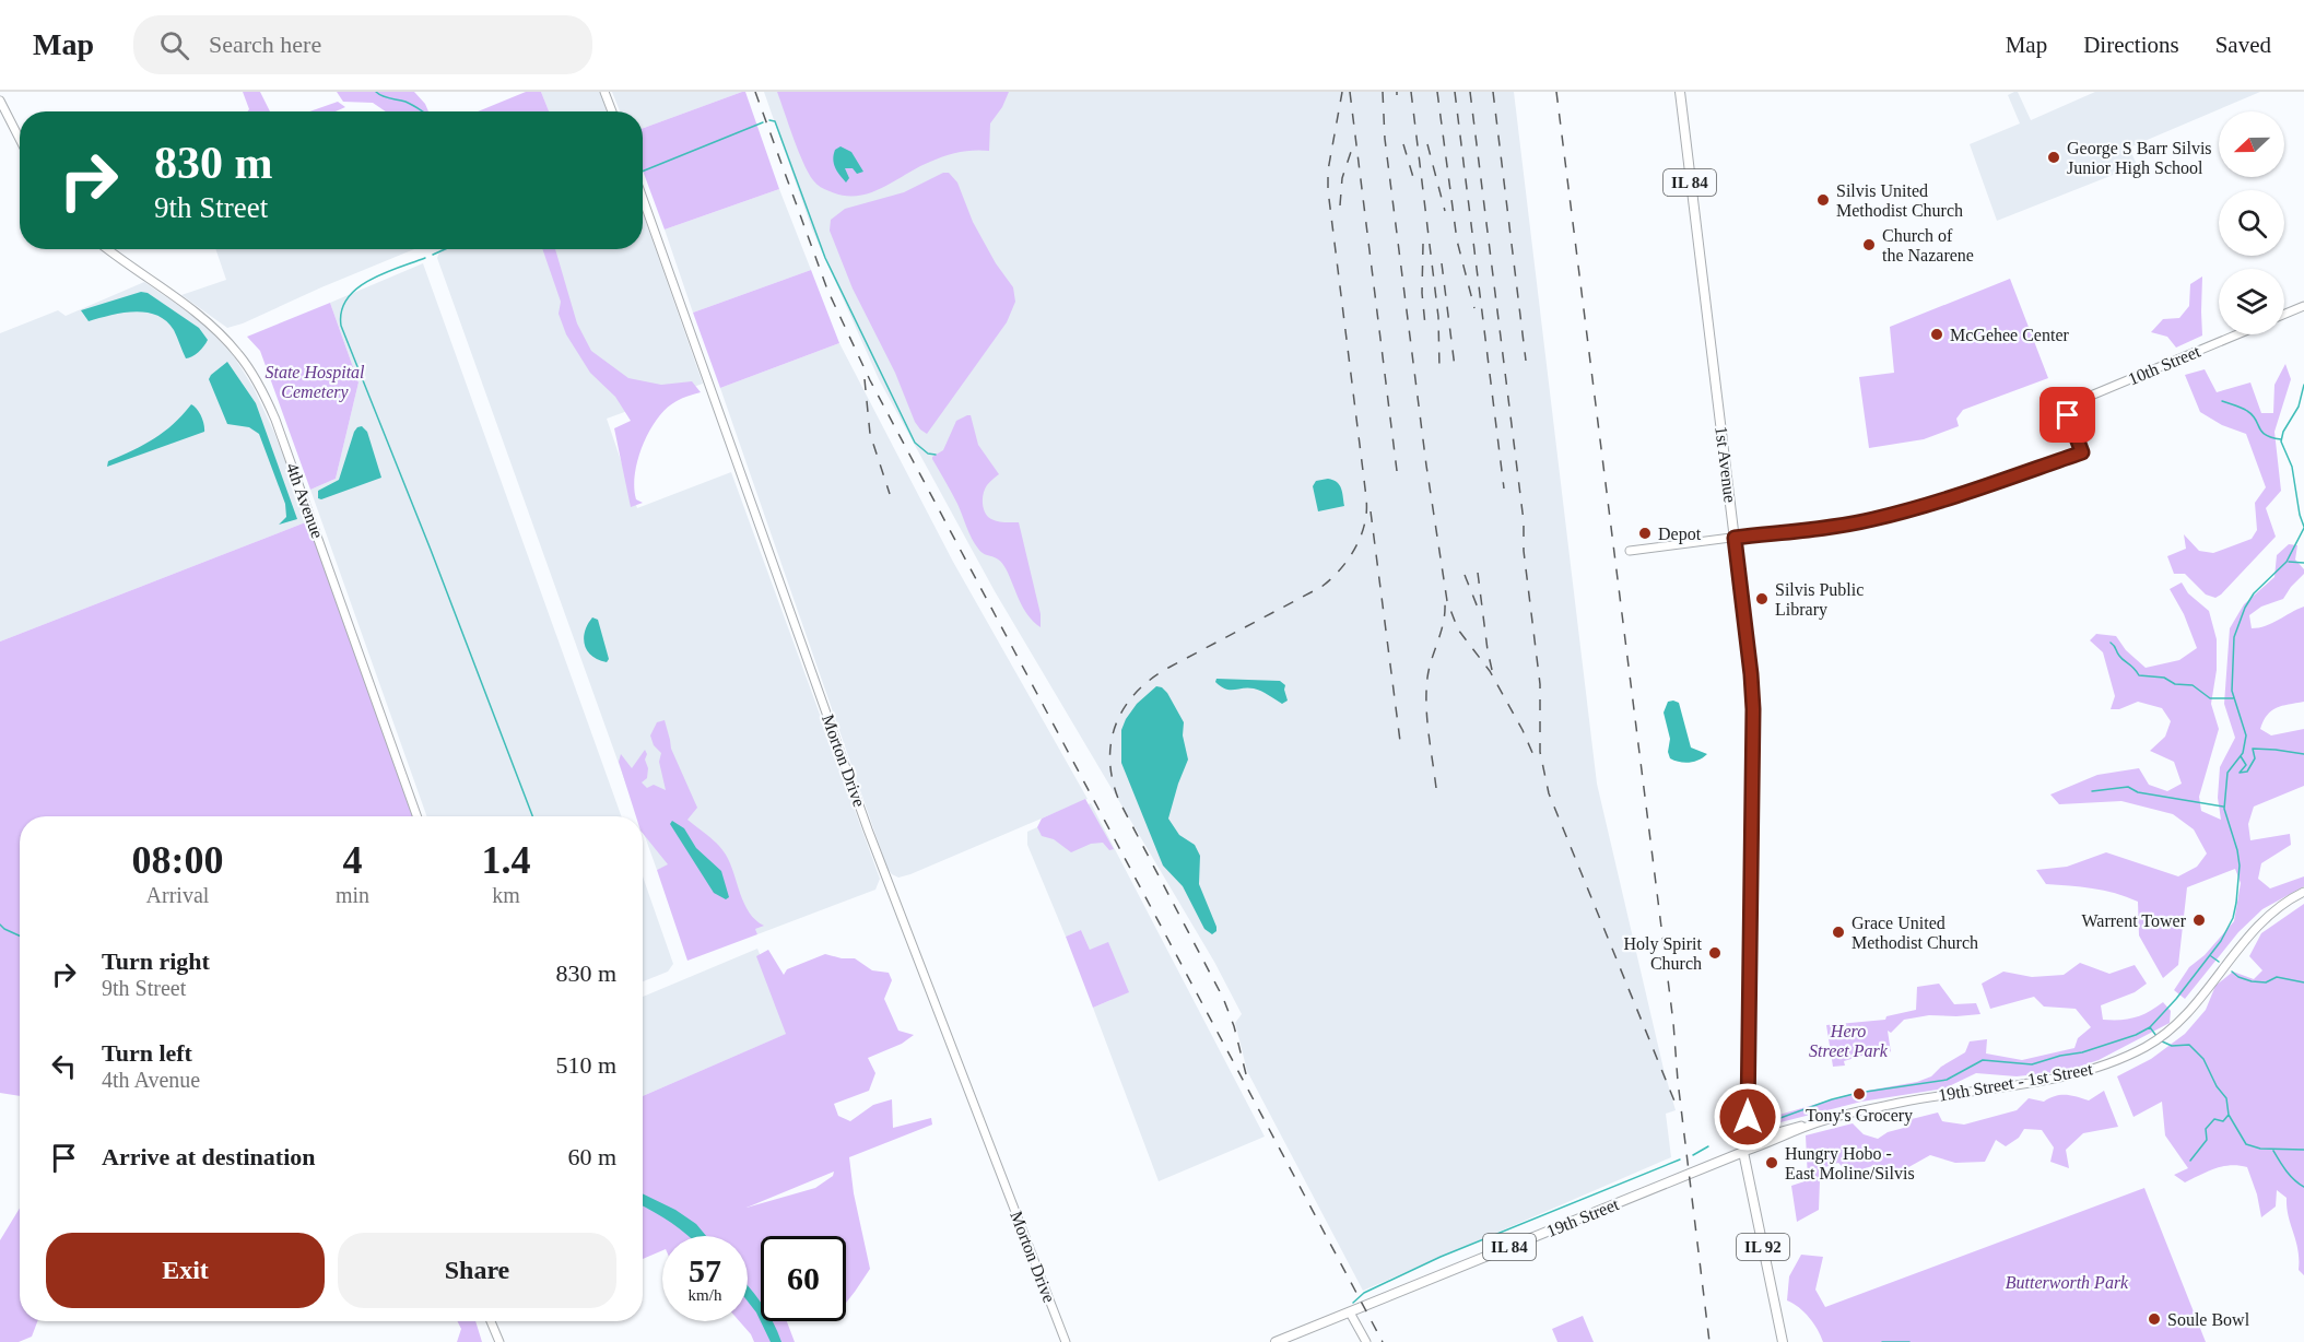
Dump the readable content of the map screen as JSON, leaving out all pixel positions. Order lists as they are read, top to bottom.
{
  "streets": {
    "main road": [
      "IL 84",
      "1st Avenue",
      "19th Street",
      "IL 92"
    ],
    "street": [
      "10th Street",
      "4th Avenue",
      "Morton Drive",
      "19th Street - 1st Street"
    ]
  },
  "crossings": [
    ["10th Street", "1st Avenue"],
    ["1st Avenue", "19th Street - 1st Street"],
    ["1st Avenue", "19th Street"],
    ["1st Avenue", "IL 92"],
    ["19th Street - 1st Street", "19th Street"],
    ["19th Street - 1st Street", "IL 92"],
    ["19th Street", "IL 92"]
  ],
  "parks": ["State Hospital Cemetery", "Hero Street Park", "Butterworth Park"],
  "places": [
    "George S Barr Silvis Junior High School",
    "Silvis United Methodist Church",
    "Church of the Nazarene",
    "McGehee Center",
    "Depot",
    "Silvis Public Library",
    "Warrent Tower",
    "Grace United Methodist Church",
    "Holy Spirit Church",
    "Tony's Grocery",
    "Hungry Hobo - East Moline/Silvis",
    "Soule Bowl"
  ],
  "north": "left",
  "page": {
    "header": "Map",
    "search": "Search here",
    "nav": ["Map", "Directions", "Saved"],
    "turn": ["830 m", "9th Street"],
    "eta": [
      "08:00",
      "Arrival",
      "4",
      "min",
      "1.4",
      "km"
    ],
    "list": [
      {
        "name": "Turn right",
        "note": "9th Street",
        "value": "830 m"
      },
      {
        "name": "Turn left",
        "note": "4th Avenue",
        "value": "510 m"
      },
      {
        "name": "Arrive at destination",
        "value": "60 m"
      }
    ],
    "buttons": ["Exit", "Share"],
    "speed": "57 km/h",
    "limit": "60"
  }
}
